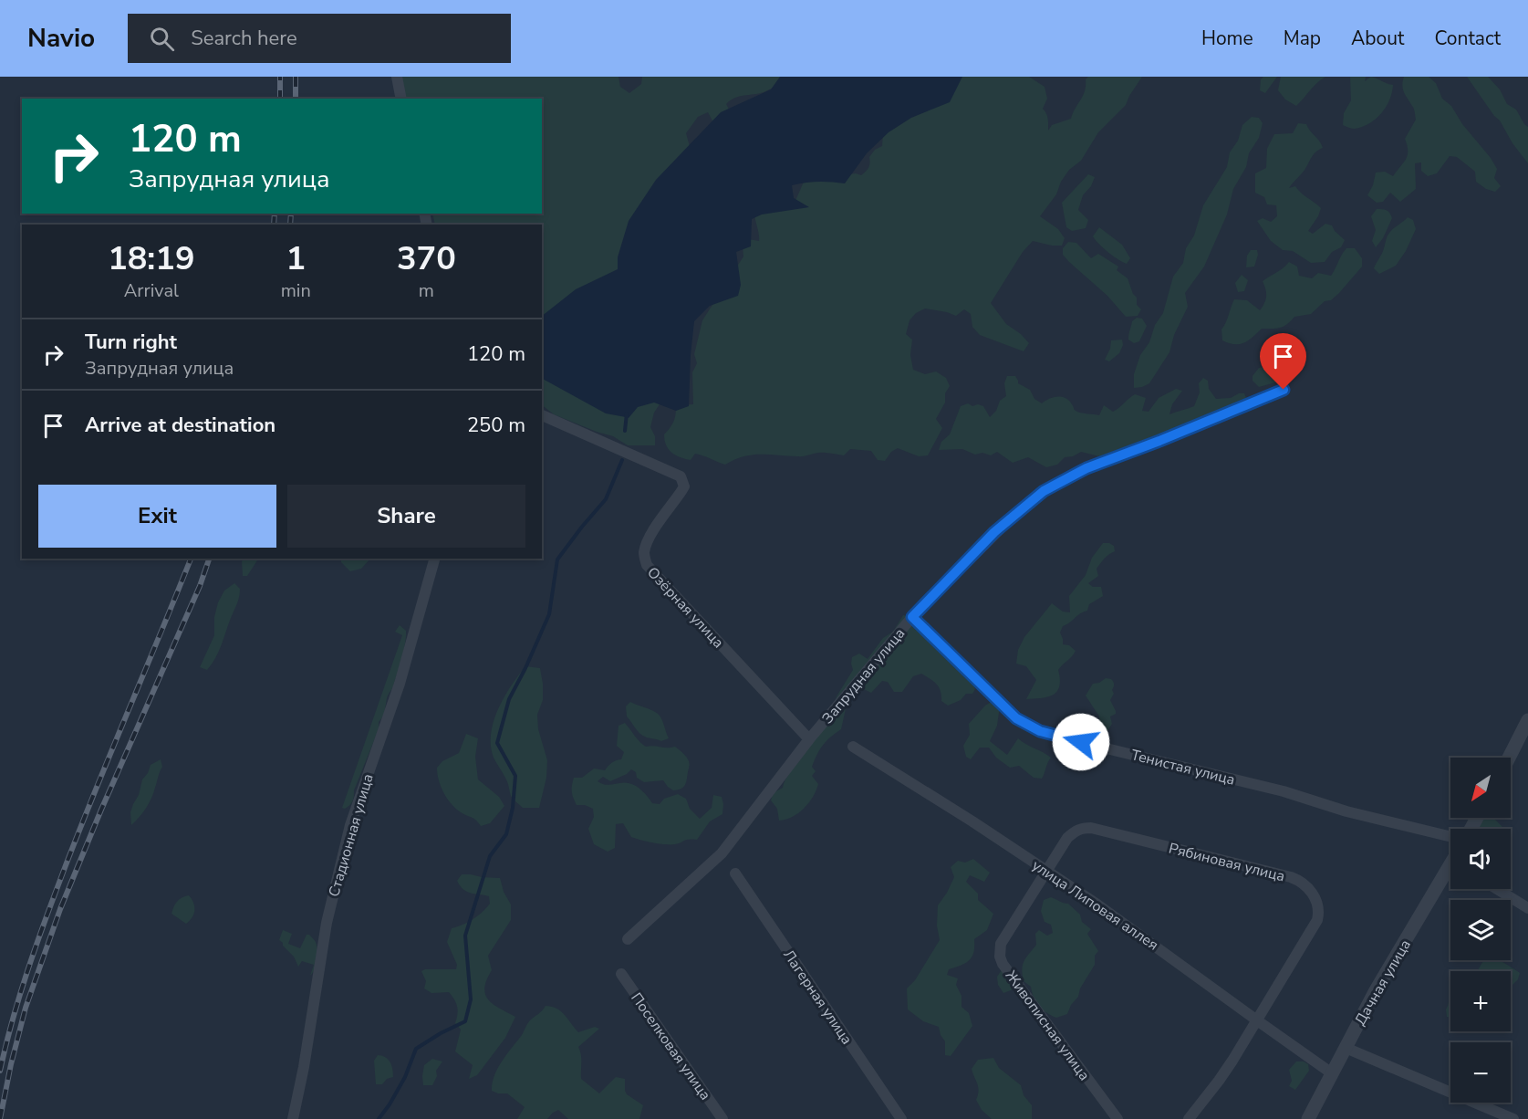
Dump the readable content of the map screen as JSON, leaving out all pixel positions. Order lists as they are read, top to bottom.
{
  "streets": {
    "street": [
      "Озёрная улица",
      "Запрудная улица",
      "Тенистая улица",
      "Стадионная улица",
      "Рябиновая улица",
      "улица Липовая аллея",
      "Дачная улица",
      "Лагерная улица",
      "Живописная улица",
      "Поселковая улица"
    ]
  },
  "crossings": [
    ["Озёрная улица", "Запрудная улица"],
    ["Запрудная улица", "Тенистая улица"],
    ["Рябиновая улица", "улица Липовая аллея"],
    ["Рябиновая улица", "Живописная улица"],
    ["улица Липовая аллея", "Дачная улица"],
    ["улица Липовая аллея", "Живописная улица"]
  ],
  "north": "bottom left",
  "page": {
    "header": "Navio",
    "search": "Search here",
    "nav": [
      "Home",
      "Map",
      "About",
      "Contact"
    ],
    "turn": ["120 m", "Запрудная улица"],
    "eta": [
      "18:19",
      "Arrival",
      "1",
      "min",
      "370",
      "m"
    ],
    "list": [
      {
        "name": "Turn right",
        "note": "Запрудная улица",
        "value": "120 m"
      },
      {
        "name": "Arrive at destination",
        "value": "250 m"
      }
    ],
    "buttons": ["Exit", "Share"],
    "map_buttons": ["+", "−"]
  }
}
